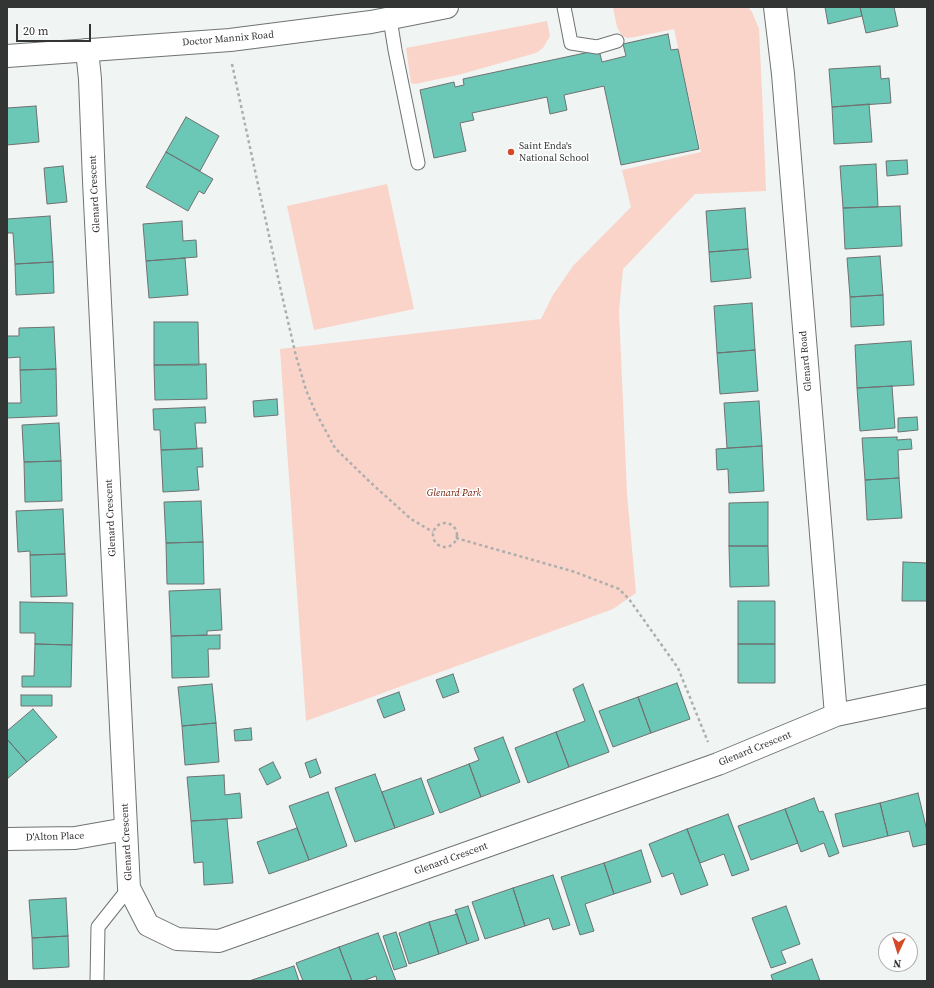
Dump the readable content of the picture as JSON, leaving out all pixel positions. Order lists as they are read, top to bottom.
{
  "streets": {
    "street": [
      "Doctor Mannix Road",
      "Glenard Crescent",
      "Glenard Road",
      "D'Alton Place"
    ]
  },
  "crossings": [
    ["Doctor Mannix Road", "Glenard Crescent"],
    ["Glenard Crescent", "Glenard Road"],
    ["Glenard Crescent", "D'Alton Place"]
  ],
  "parks": ["Glenard Park"],
  "places": ["Saint Enda's National School"],
  "scale_bar": "20 m",
  "north": "bottom"
}
